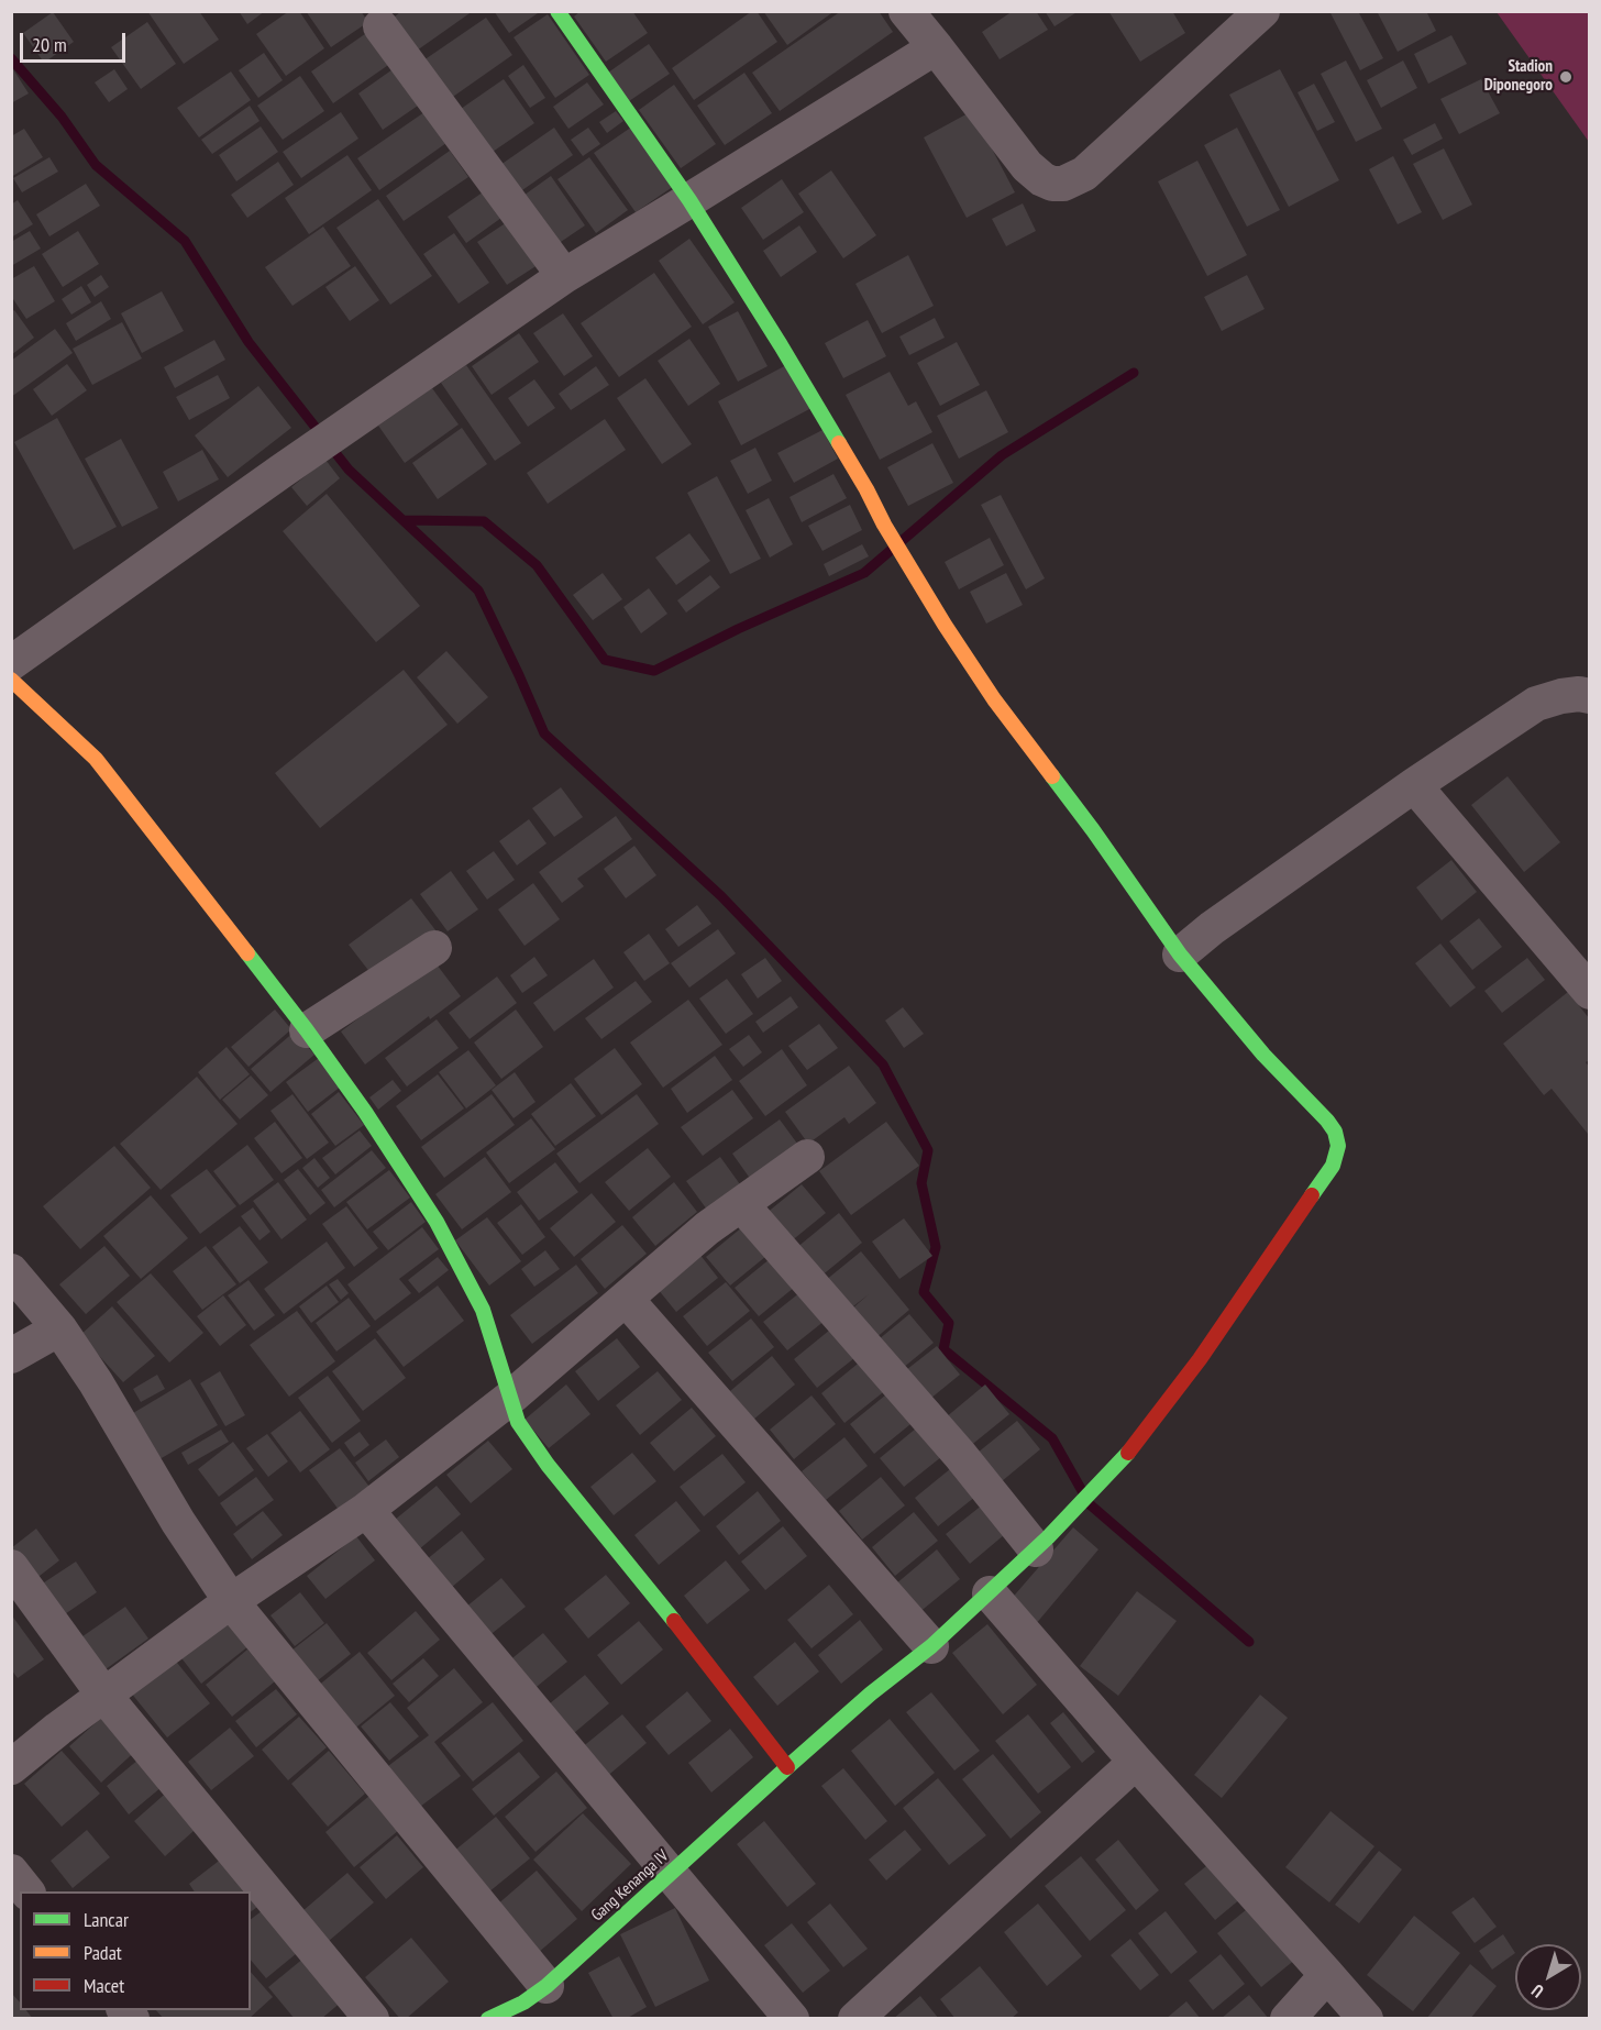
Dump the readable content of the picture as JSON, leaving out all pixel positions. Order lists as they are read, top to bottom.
{
  "streets": {
    "street": ["Gang Kenanga IV"]
  },
  "places": ["Stadion Diponegoro"],
  "legend": ["Lancar", "Padat", "Macet"],
  "scale_bar": "20 m",
  "north": "bottom left"
}
